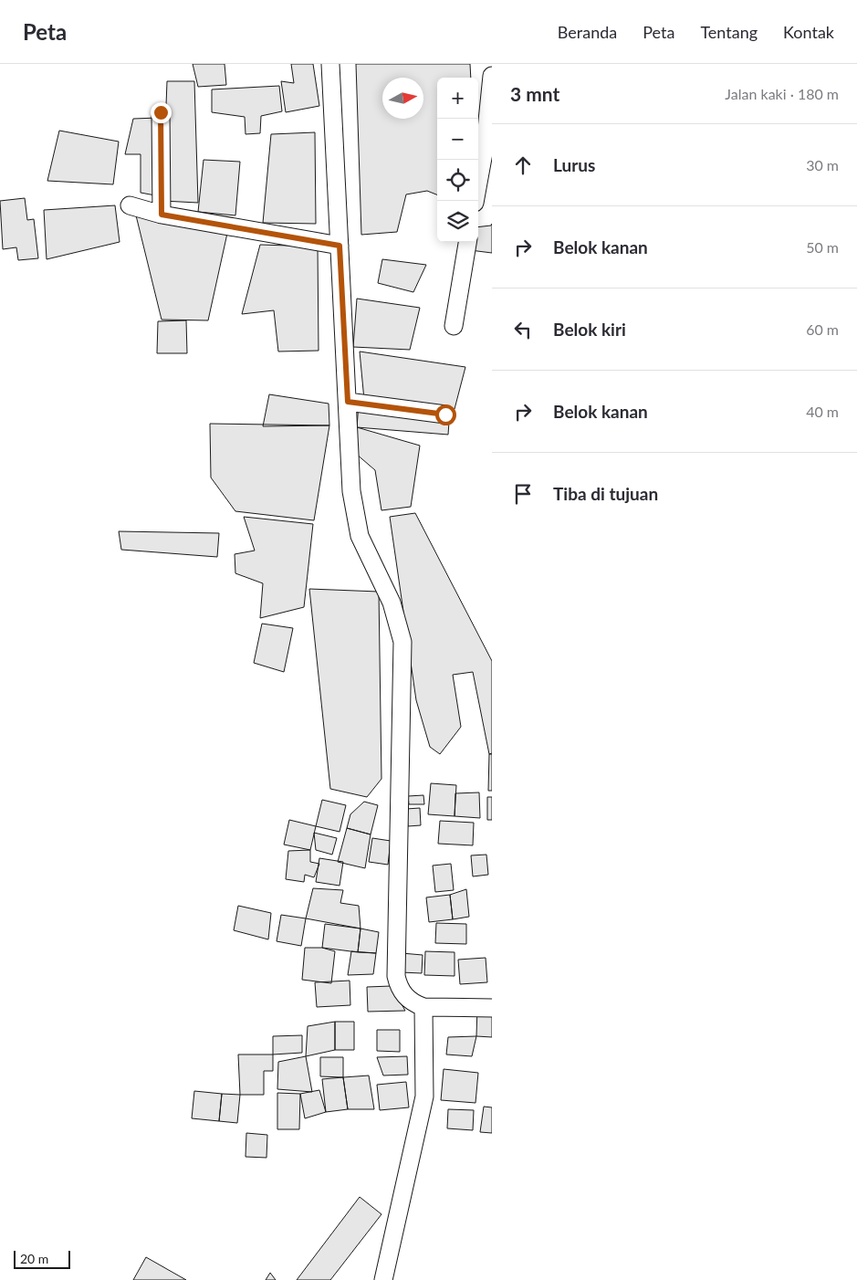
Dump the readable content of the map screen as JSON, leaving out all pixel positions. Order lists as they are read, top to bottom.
{
  "scale_bar": "20 m",
  "north": "right",
  "page": {
    "header": "Peta",
    "nav": [
      "Beranda",
      "Peta",
      "Tentang",
      "Kontak"
    ],
    "heading": ["3 mnt", "Jalan kaki · 180 m"],
    "map_buttons": ["+", "−"],
    "list": [
      ["Lurus", "30 m"],
      ["Belok kanan", "50 m"],
      ["Belok kiri", "60 m"],
      ["Belok kanan", "40 m"],
      "Tiba di tujuan"
    ],
    "scale": "20 m"
  }
}
